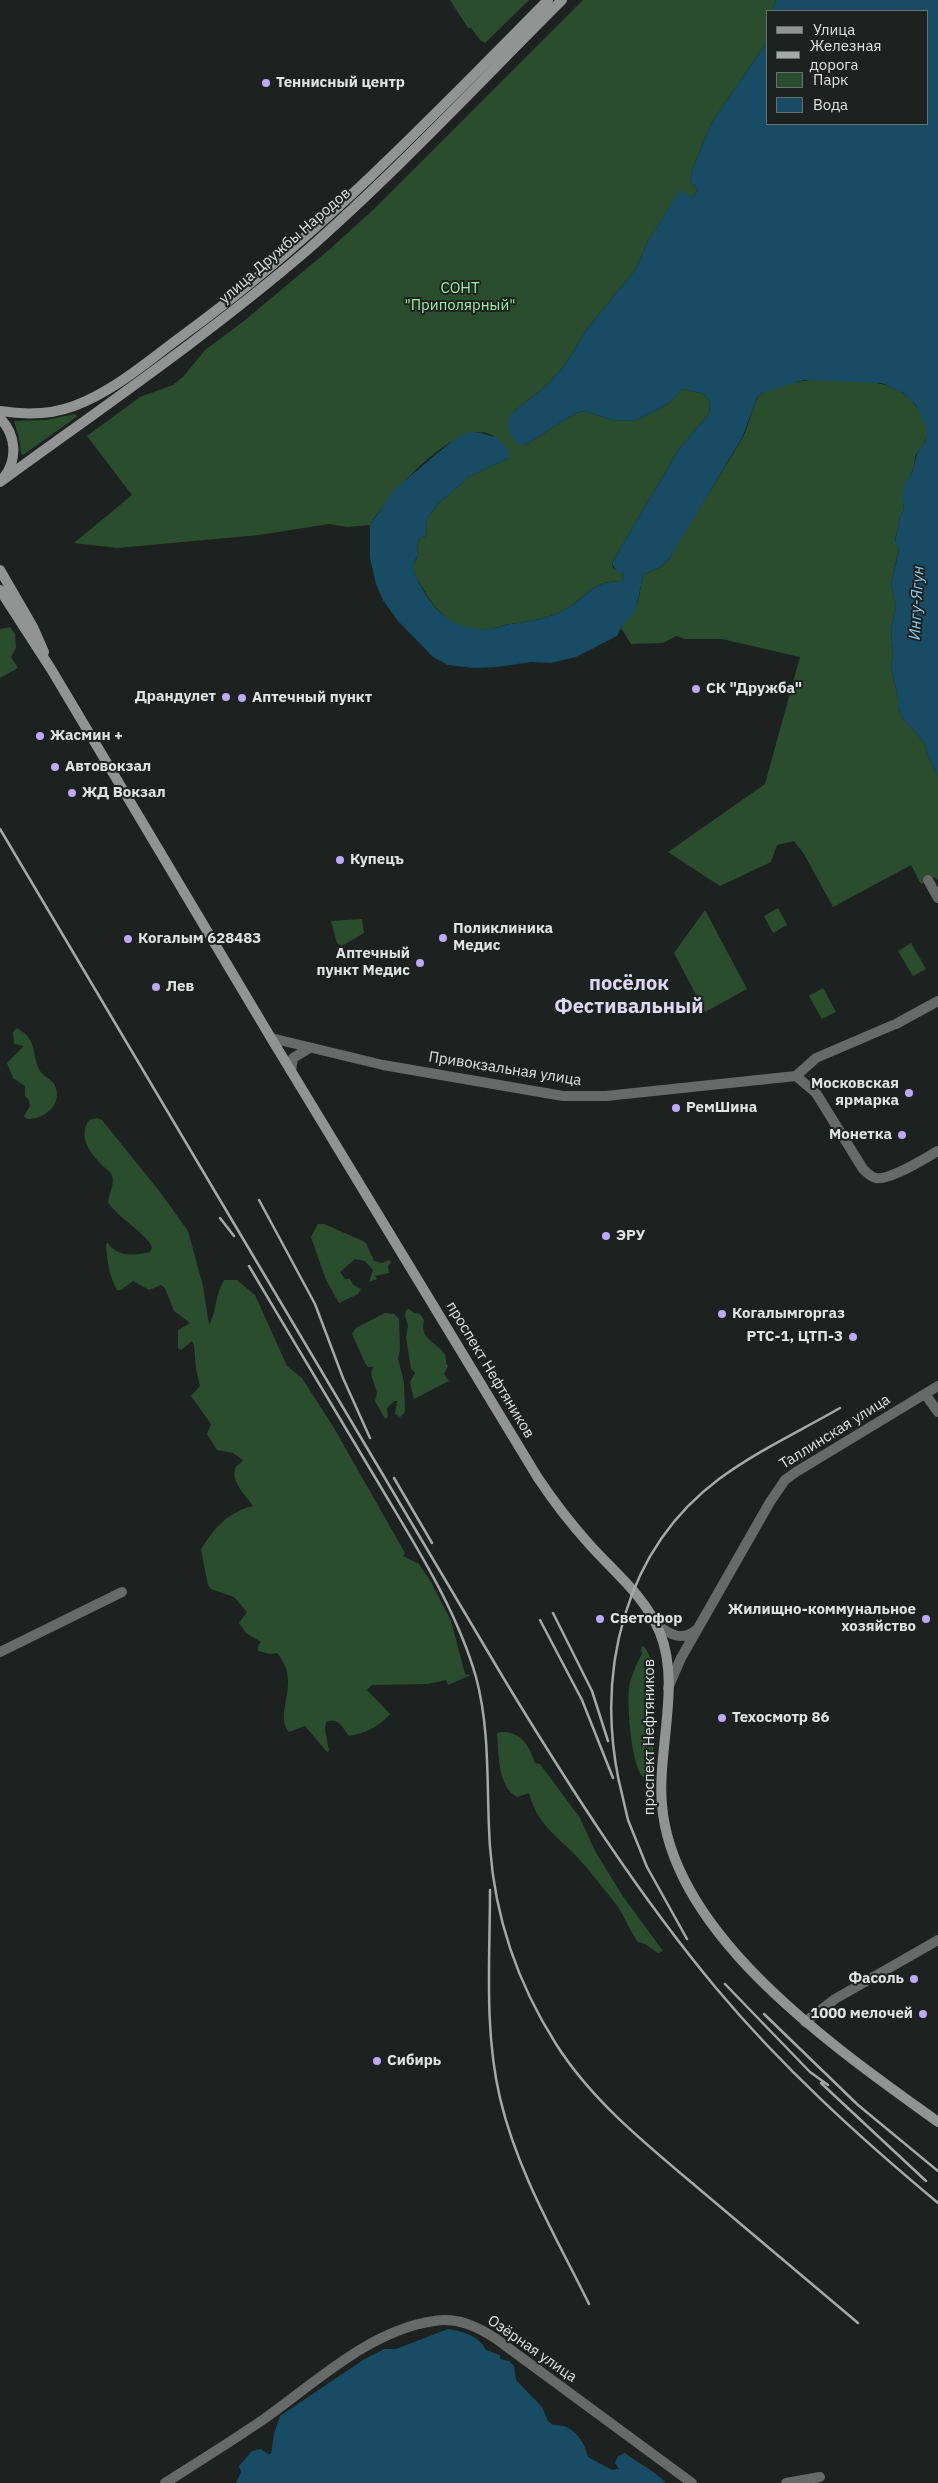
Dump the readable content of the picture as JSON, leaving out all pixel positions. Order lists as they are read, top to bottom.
{
  "streets": {
    "main road": ["улица Дружбы Народов", "проспект Нефтяников"],
    "street": ["Привокзальная улица", "Таллинская улица", "Озёрная улица"]
  },
  "crossings": [
    ["Привокзальная улица", "проспект Нефтяников"],
    ["проспект Нефтяников", "Таллинская улица"]
  ],
  "districts": ["посёлок Фестивальный"],
  "water": ["Ингу-Ягун"],
  "parks": ["СОНТ \"Приполярный\""],
  "places": [
    "Теннисный центр",
    "СК \"Дружба\"",
    "Драндулет",
    "Аптечный пункт",
    "Жасмин +",
    "Автовокзал",
    "ЖД Вокзал",
    "Купецъ",
    "Поликлиника Медис",
    "Когалым 628483",
    "Аптечный пункт Медис",
    "Лев",
    "Московская ярмарка",
    "РемШина",
    "Монетка",
    "ЭРУ",
    "Когалымгоргаз",
    "РТС-1, ЦТП-3",
    "Светофор",
    "Жилищно-коммунальное хозяйство",
    "Техосмотр 86",
    "Фасоль",
    "1000 мелочей",
    "Сибирь"
  ],
  "legend": [
    "Улица",
    "Железная дорога",
    "Парк",
    "Вода"
  ]
}
